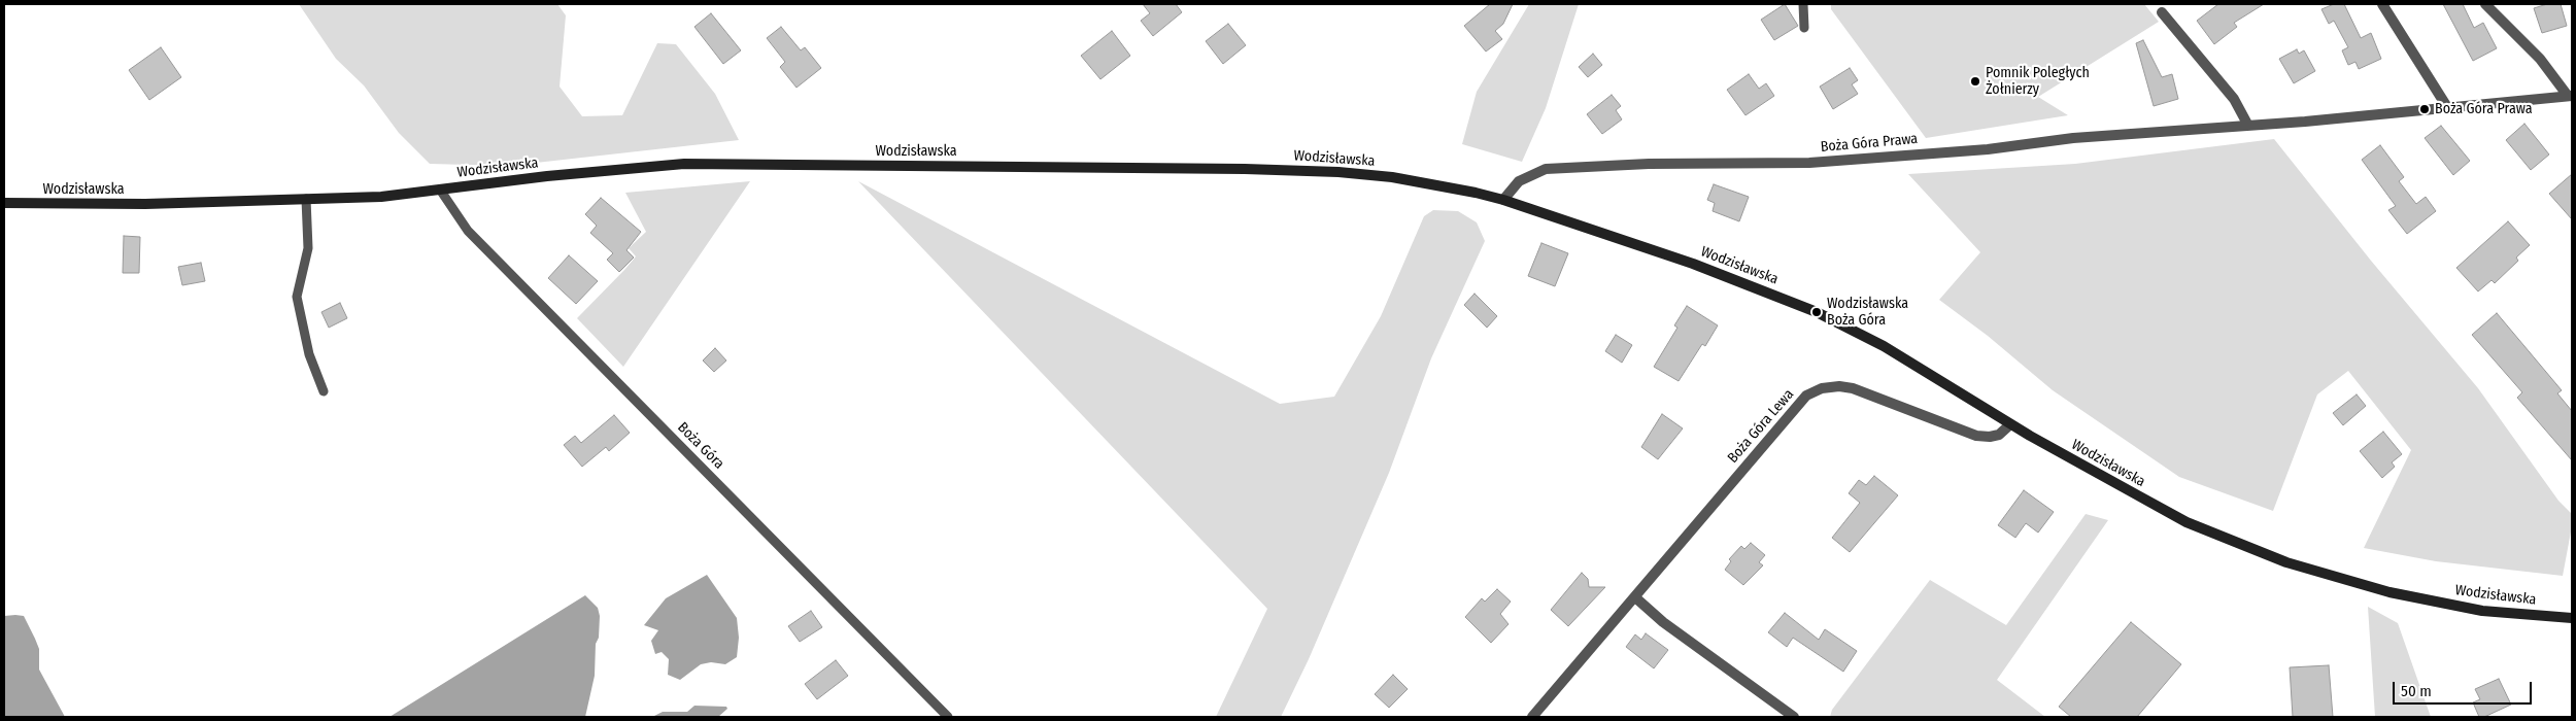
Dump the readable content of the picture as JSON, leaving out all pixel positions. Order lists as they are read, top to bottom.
{
  "streets": {
    "main road": ["Wodzisławska"],
    "street": ["Boża Góra Prawa", "Boża Góra Lewa"],
    "lane": ["Boża Góra"]
  },
  "crossings": [
    ["Boża Góra Prawa", "Wodzisławska"],
    ["Wodzisławska", "Boża Góra Lewa"],
    ["Wodzisławska", "Boża Góra"]
  ],
  "places": ["Pomnik Poległych Żołnierzy", "Boża Góra Prawa", "Wodzisławska Boża Góra"],
  "scale_bar": "50 m"
}
